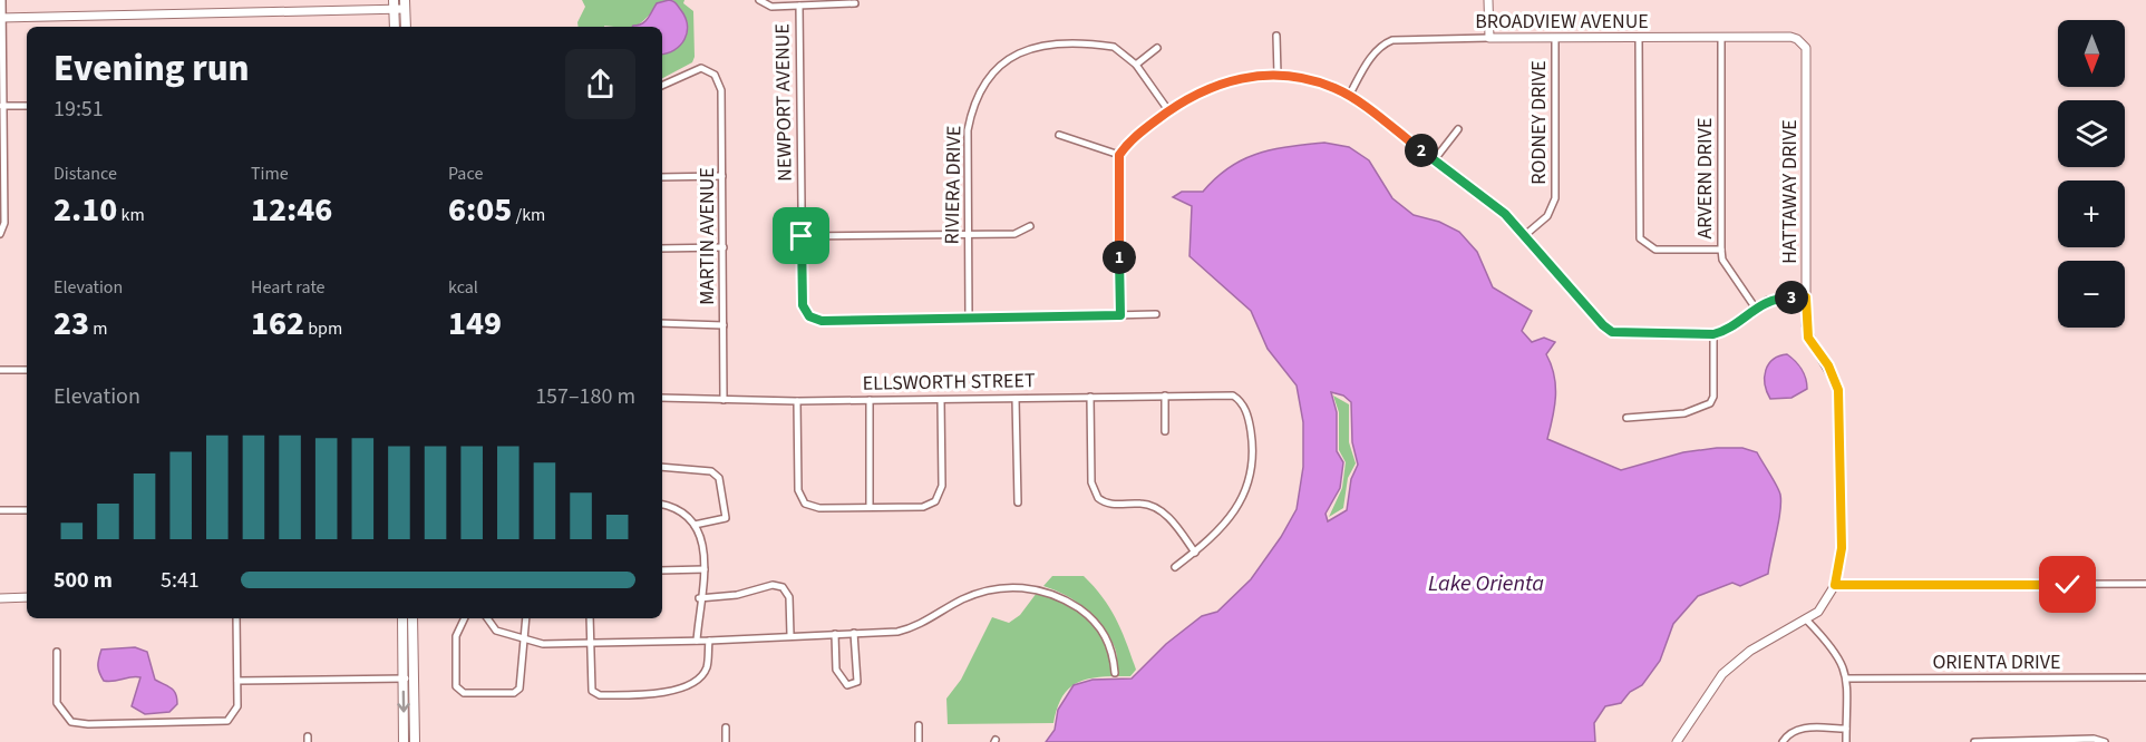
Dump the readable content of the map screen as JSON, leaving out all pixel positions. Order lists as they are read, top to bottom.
{
  "streets": {
    "street": [
      "BROADVIEW AVENUE",
      "NEWPORT AVENUE",
      "RODNEY DRIVE",
      "ARVERN DRIVE",
      "RIVIERA DRIVE",
      "HATTAWAY DRIVE",
      "MARTIN AVENUE",
      "ELLSWORTH STREET",
      "ORIENTA DRIVE"
    ]
  },
  "crossings": [
    ["BROADVIEW AVENUE", "RODNEY DRIVE"],
    ["BROADVIEW AVENUE", "ARVERN DRIVE"],
    ["BROADVIEW AVENUE", "HATTAWAY DRIVE"],
    ["NEWPORT AVENUE", "RIVIERA DRIVE"],
    ["MARTIN AVENUE", "ELLSWORTH STREET"]
  ],
  "water": ["Lake Orienta"],
  "north": "bottom",
  "page": {
    "map_buttons": ["+", "−"],
    "heading": ["Evening run", "19:51"],
    "pins": ["2", "1", "3"],
    "stats": [
      ["Distance", "2.10 km"],
      ["Time", "12:46"],
      ["Pace", "6:05 /km"],
      ["Elevation", "23 m"],
      ["Heart rate", "162 bpm"],
      ["kcal", "149"]
    ],
    "chart": ["Elevation", "157–180 m"],
    "list": [
      {
        "name": "500 m",
        "note": "5:41"
      }
    ]
  }
}
